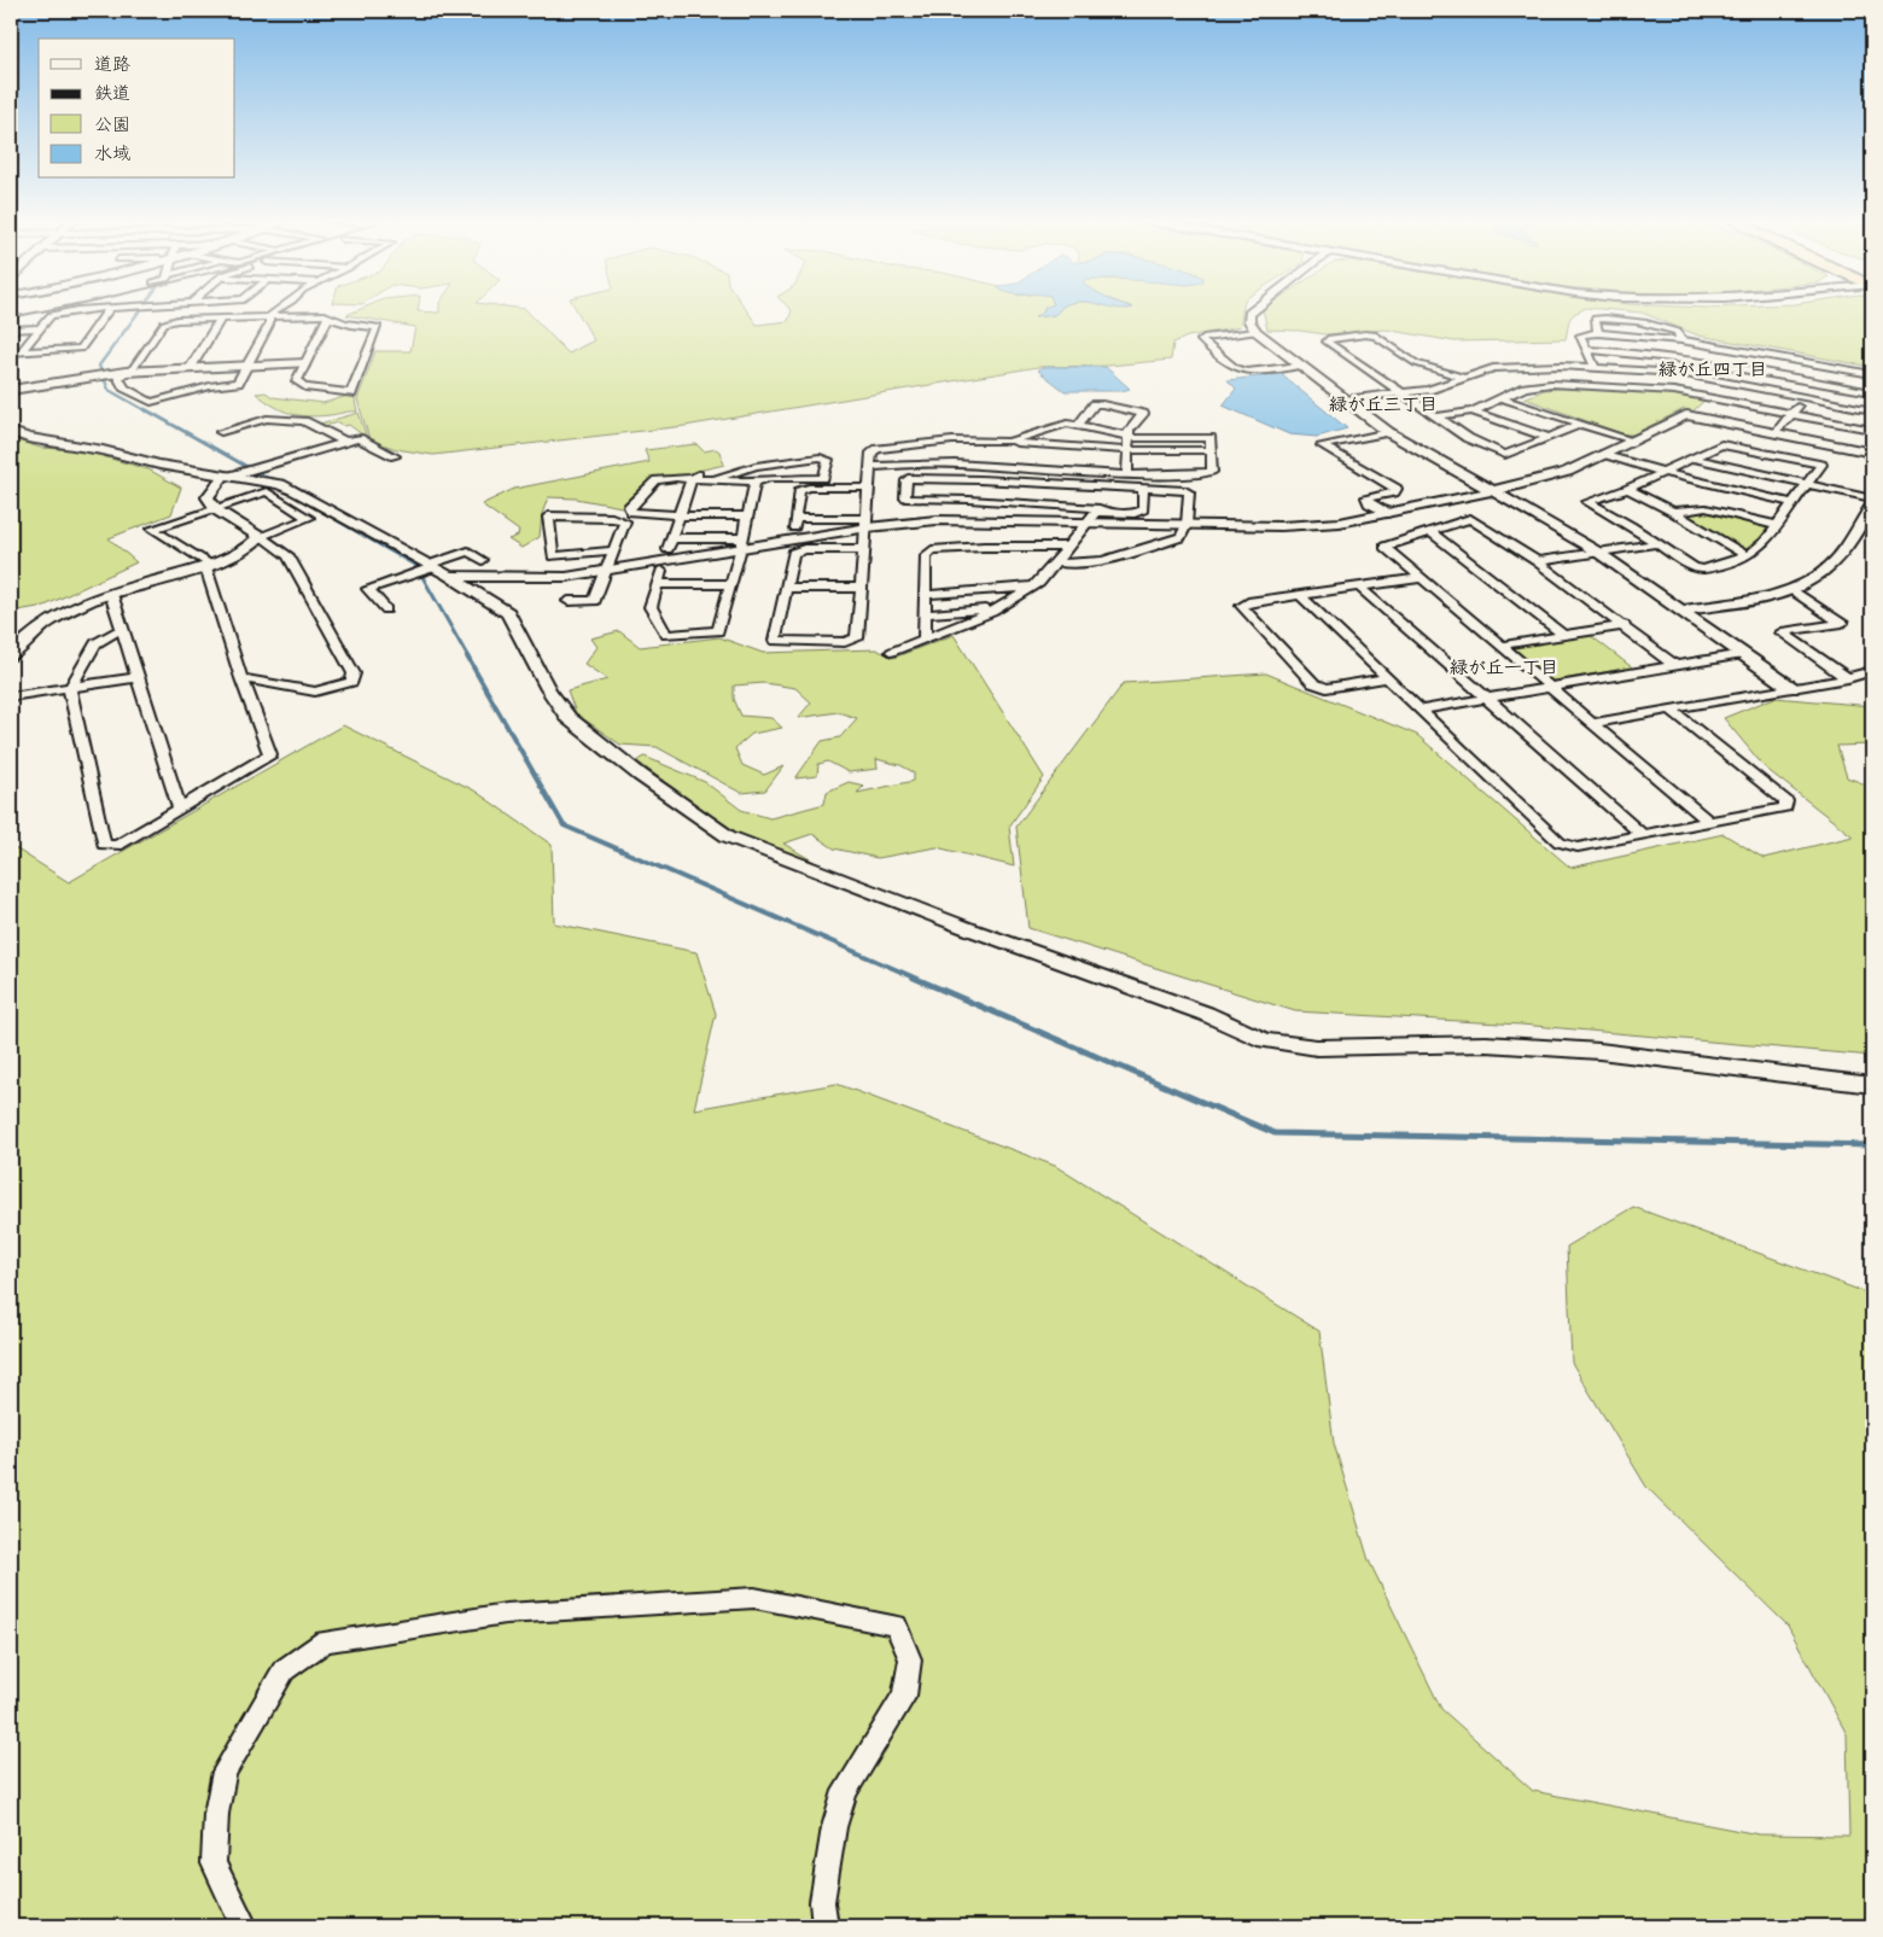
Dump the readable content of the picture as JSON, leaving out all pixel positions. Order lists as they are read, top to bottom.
{
  "districts": ["緑が丘四丁目", "緑が丘三丁目", "緑が丘一丁目"],
  "legend": [
    "道路",
    "鉄道",
    "公園",
    "水域"
  ]
}
